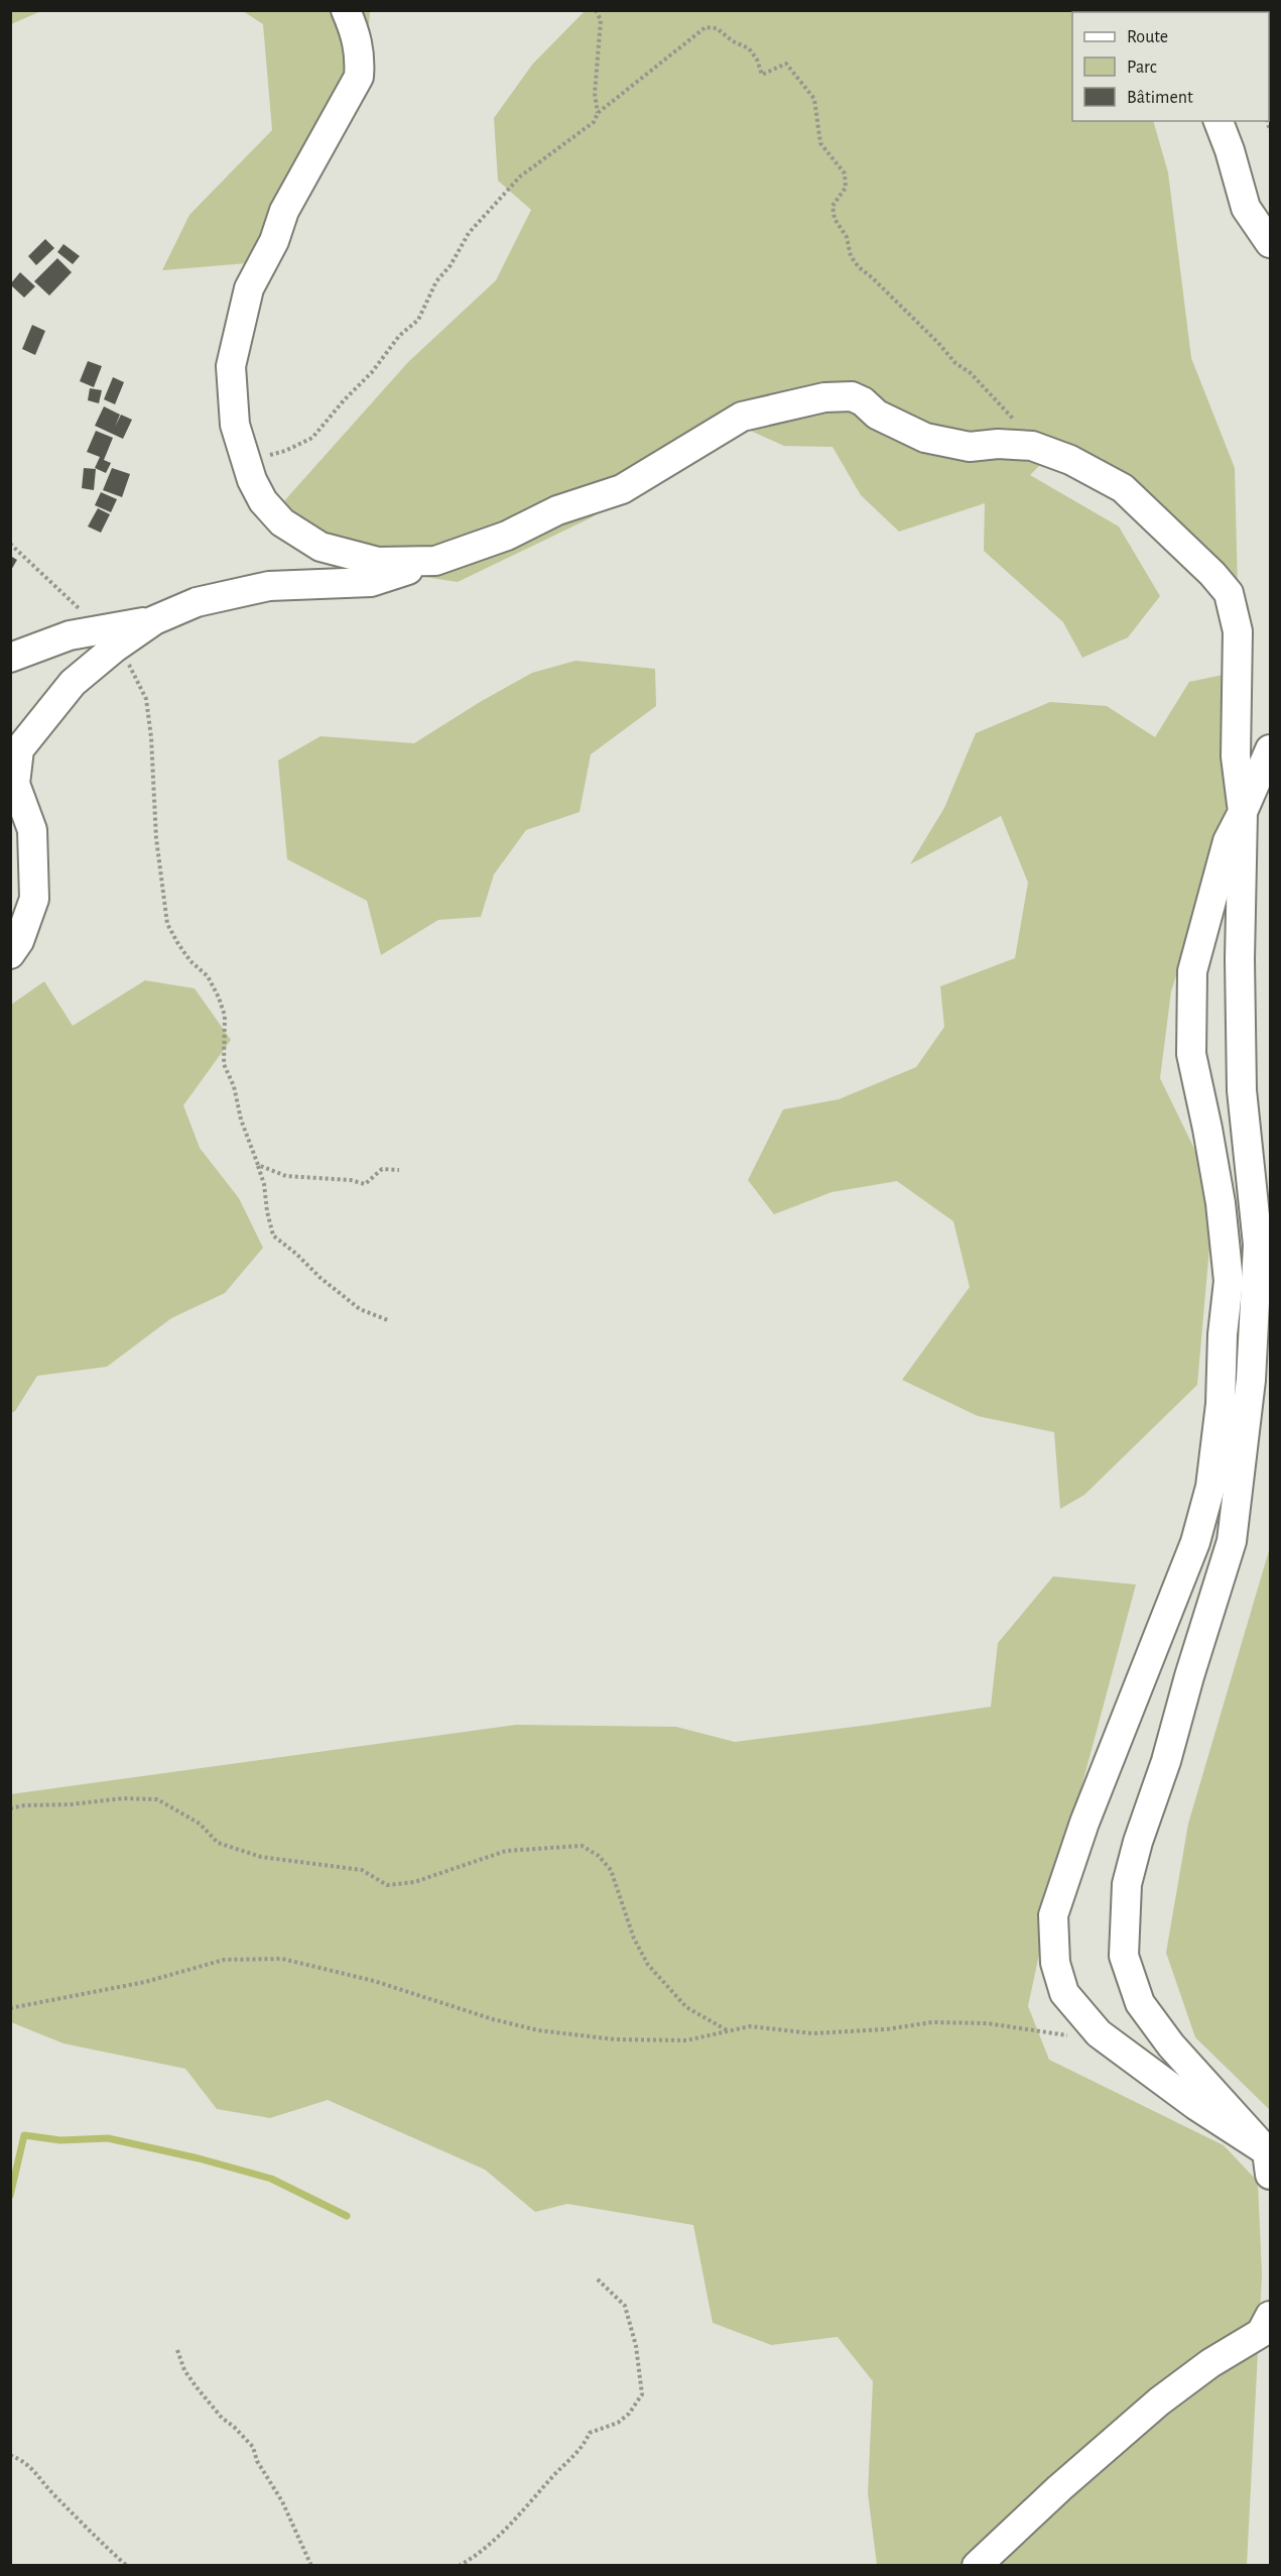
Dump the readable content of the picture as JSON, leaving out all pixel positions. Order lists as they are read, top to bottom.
{
  "legend": ["Route", "Parc", "Bâtiment"]
}
